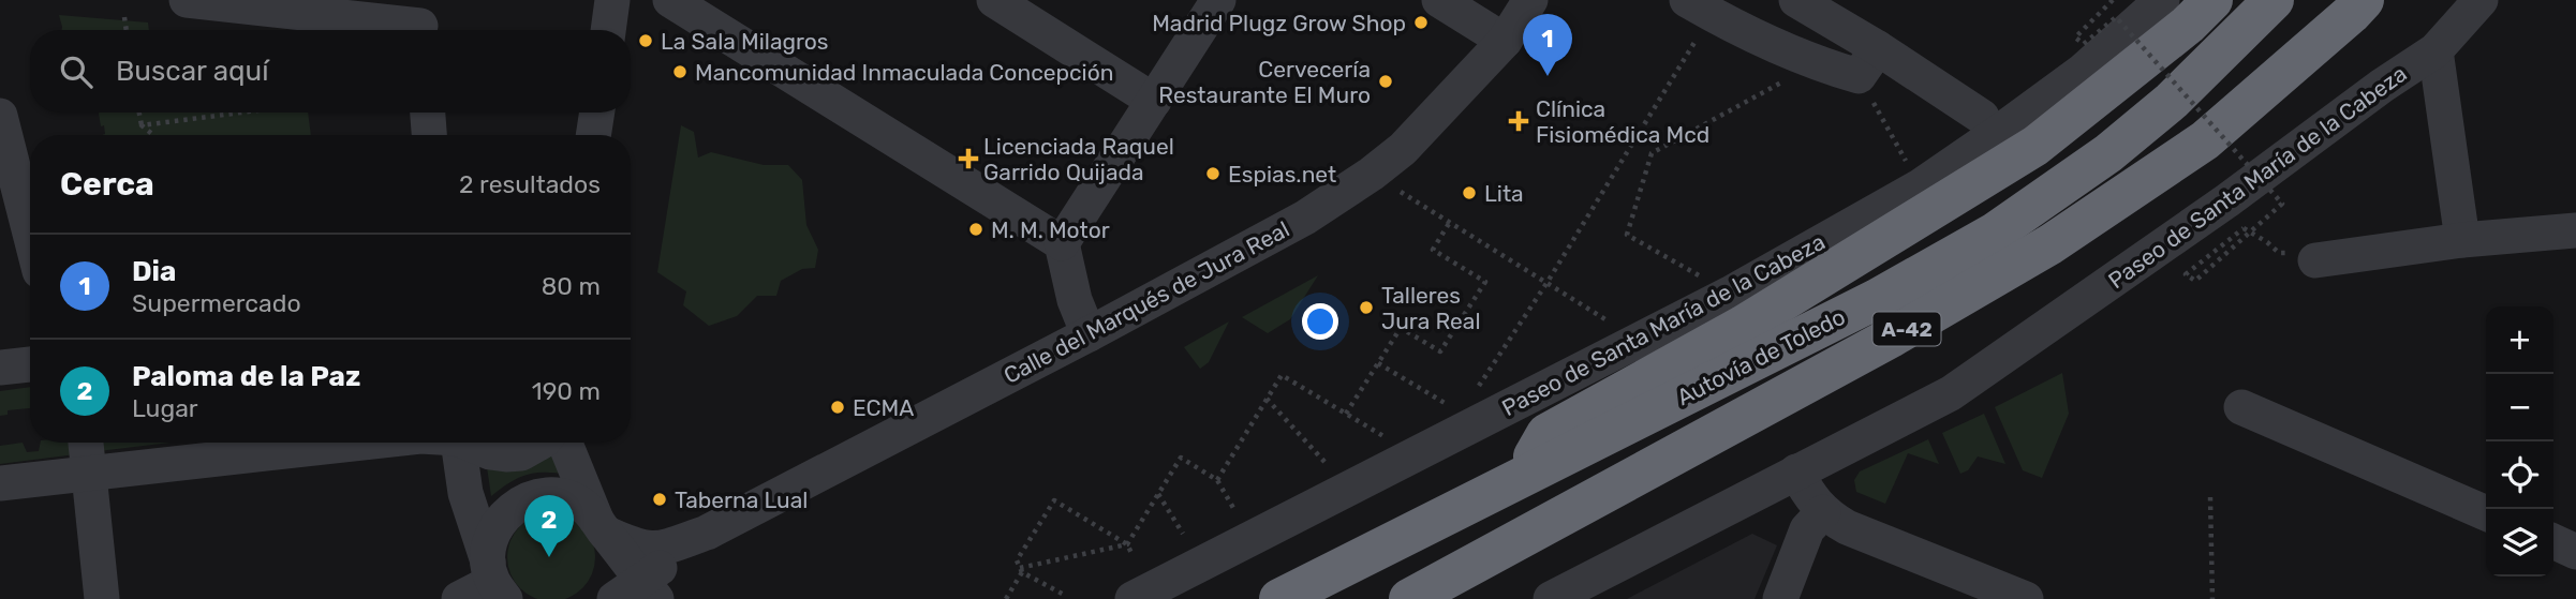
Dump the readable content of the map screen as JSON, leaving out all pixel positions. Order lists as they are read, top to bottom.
{
  "streets": {
    "highway": ["A-42", "Autovía de Toledo"],
    "street": ["Paseo de Santa María de la Cabeza", "Calle del Marqués de Jura Real"]
  },
  "places": {
    "other": [
      "Madrid Plugz Grow Shop",
      "La Sala Milagros",
      "Mancomunidad Inmaculada Concepción",
      "Cervecería Restaurante El Muro",
      "Espias.net",
      "Lita",
      "M. M. Motor",
      "Talleres Jura Real",
      "ECMA",
      "Taberna Lual"
    ],
    "health": ["Clínica Fisiomédica Mcd", "Licenciada Raquel Garrido Quijada"]
  },
  "page": {
    "pins": ["1", "2"],
    "search": "Buscar aquí",
    "heading": ["Cerca", "2 resultados"],
    "list": [
      {
        "mark": "1",
        "name": "Dia",
        "note": "Supermercado",
        "value": "80 m"
      },
      {
        "mark": "2",
        "name": "Paloma de la Paz",
        "note": "Lugar",
        "value": "190 m"
      }
    ],
    "map_buttons": ["+", "−"]
  }
}
